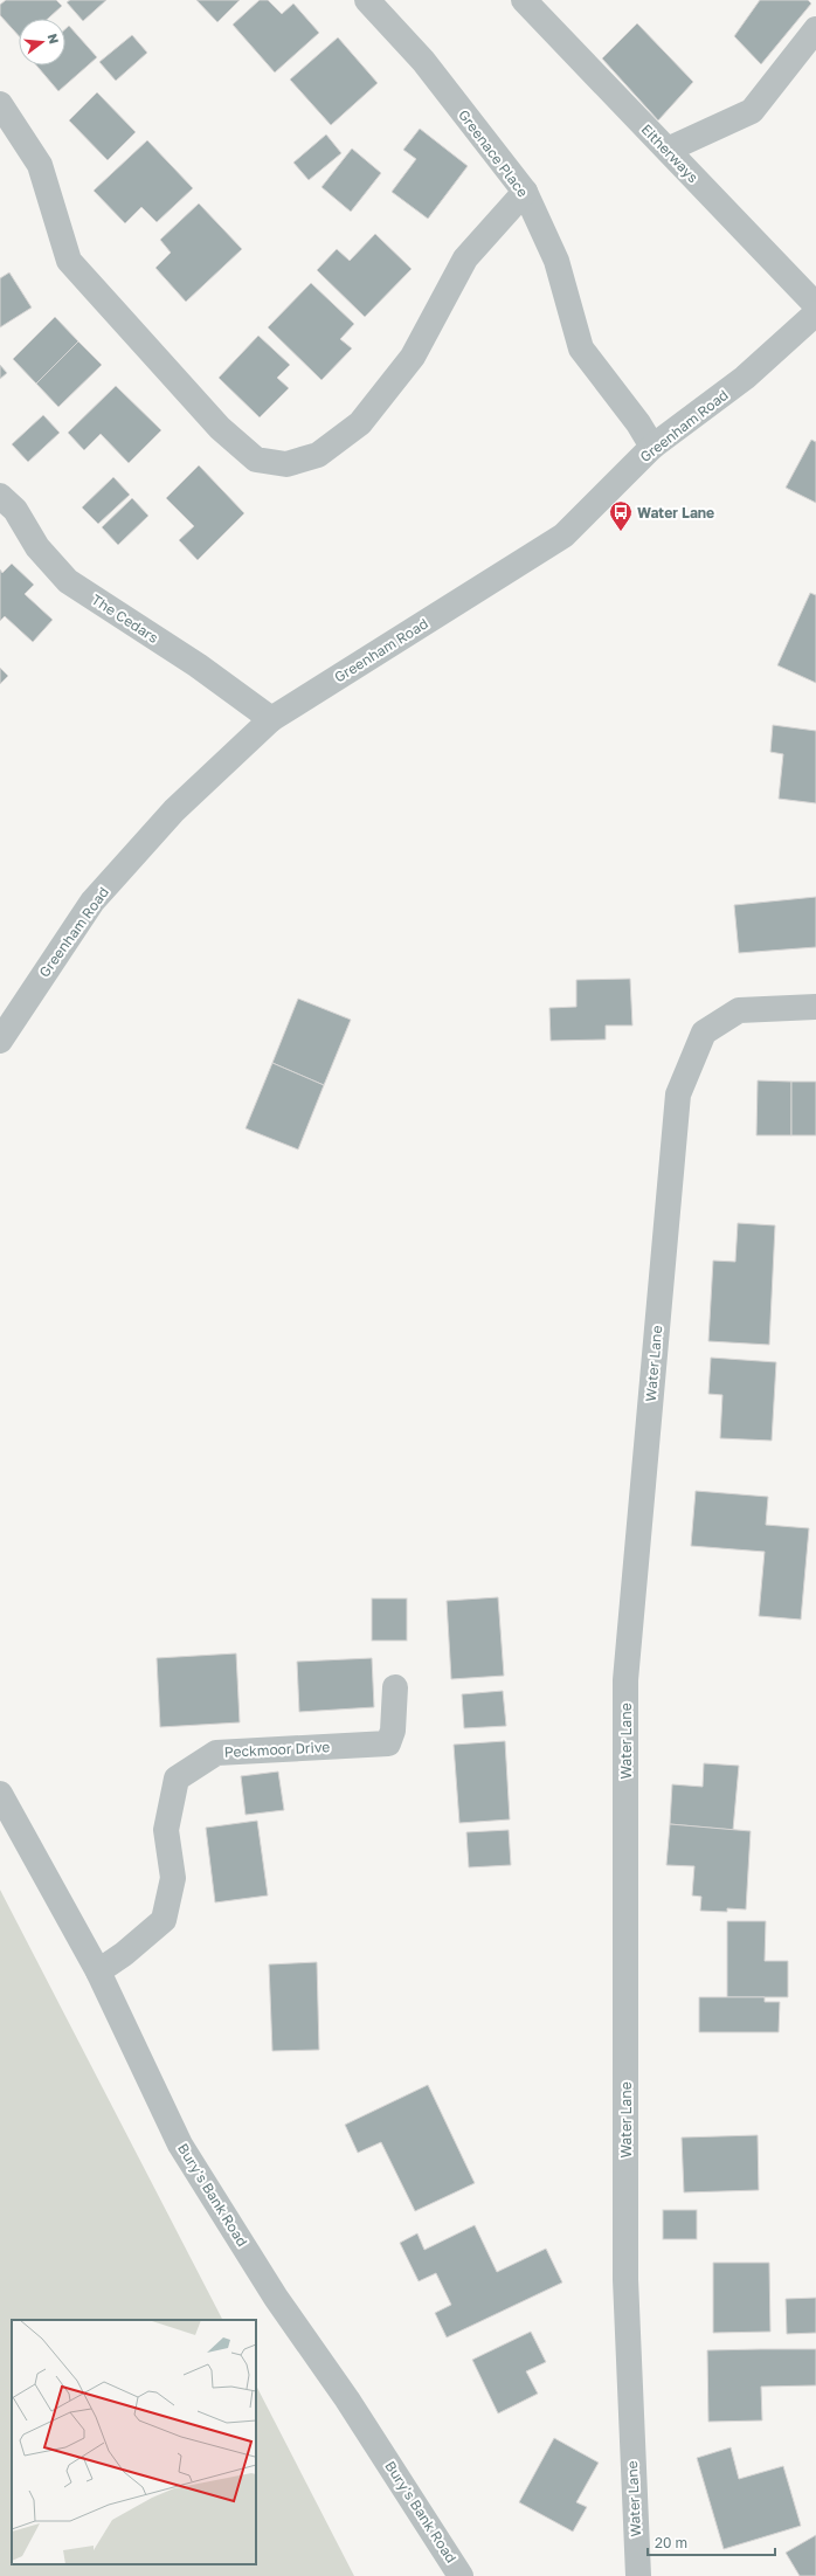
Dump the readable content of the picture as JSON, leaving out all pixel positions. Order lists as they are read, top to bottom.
{
  "streets": {
    "street": [
      "Greenace Place",
      "Eitherways",
      "Greenham Road",
      "The Cedars",
      "Water Lane",
      "Peckmoor Drive",
      "Bury's Bank Road"
    ]
  },
  "crossings": [
    ["Greenace Place", "Greenham Road"],
    ["Greenham Road", "The Cedars"],
    ["Peckmoor Drive", "Bury's Bank Road"]
  ],
  "places": {
    "bus stop": ["Water Lane"]
  },
  "scale_bar": "20 m",
  "north": "right"
}
